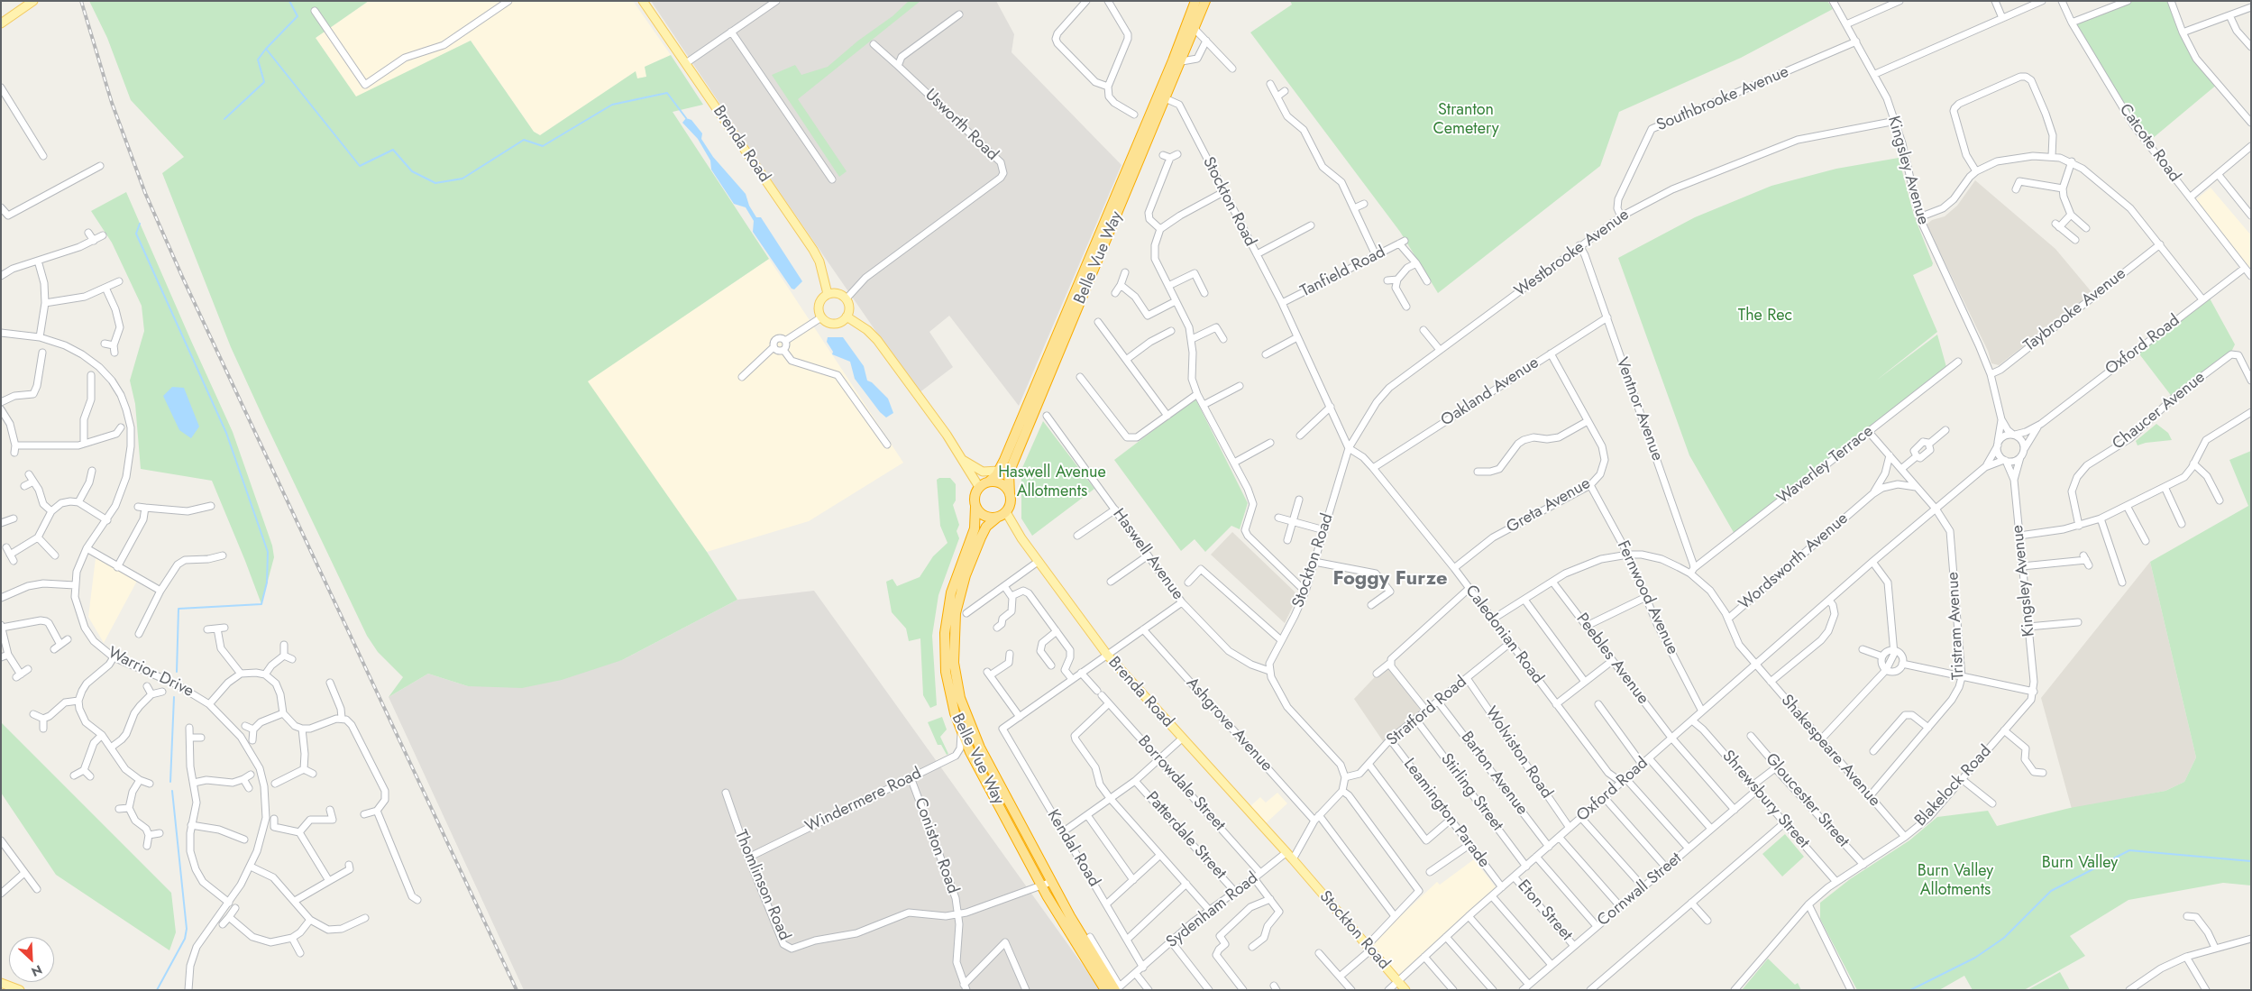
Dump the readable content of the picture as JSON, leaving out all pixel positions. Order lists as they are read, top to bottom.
{
  "streets": {
    "highway": ["Belle Vue Way"],
    "main road": ["Brenda Road", "Stockton Road"],
    "street": [
      "Southbrooke Avenue",
      "Usworth Road",
      "Catcote Road",
      "Kingsley Avenue",
      "Westbrooke Avenue",
      "Tanfield Road",
      "Taybrooke Avenue",
      "Oxford Road",
      "Oakland Avenue",
      "Ventnor Avenue",
      "Chaucer Avenue",
      "Waverley Terrace",
      "Greta Avenue",
      "Haswell Avenue",
      "Wordsworth Avenue",
      "Fernwood Avenue",
      "Tristram Avenue",
      "Caledonian Road",
      "Peebles Avenue",
      "Warrior Drive",
      "Stratford Road",
      "Ashgrove Avenue",
      "Shakespeare Avenue",
      "Wolviston Road",
      "Barton Avenue",
      "Borrowdale Street",
      "Blakelock Road",
      "Stirling Street",
      "Shrewsbury Street",
      "Windermere Road",
      "Gloucester Street",
      "Leamington Parade",
      "Patterdale Street",
      "Coniston Road",
      "Kendal Road",
      "Thomlinson Road",
      "Cornwall Street",
      "Sydenham Road",
      "Eton Street"
    ]
  },
  "crossings": [
    ["Southbrooke Avenue", "Kingsley Avenue"],
    ["Southbrooke Avenue", "Westbrooke Avenue"],
    ["Usworth Road", "Brenda Road"],
    ["Catcote Road", "Oxford Road"],
    ["Brenda Road", "Stockton Road"],
    ["Brenda Road", "Belle Vue Way"],
    ["Brenda Road", "Sydenham Road"],
    ["Kingsley Avenue", "Westbrooke Avenue"],
    ["Kingsley Avenue", "Taybrooke Avenue"],
    ["Kingsley Avenue", "Oxford Road"],
    ["Kingsley Avenue", "Blakelock Road"],
    ["Stockton Road", "Westbrooke Avenue"],
    ["Stockton Road", "Belle Vue Way"],
    ["Stockton Road", "Tanfield Road"],
    ["Stockton Road", "Oxford Road"],
    ["Stockton Road", "Haswell Avenue"],
    ["Stockton Road", "Caledonian Road"],
    ["Westbrooke Avenue", "Ventnor Avenue"],
    ["Westbrooke Avenue", "Caledonian Road"],
    ["Belle Vue Way", "Windermere Road"],
    ["Belle Vue Way", "Thomlinson Road"],
    ["Belle Vue Way", "Sydenham Road"],
    ["Oxford Road", "Fernwood Avenue"],
    ["Oxford Road", "Tristram Avenue"],
    ["Oxford Road", "Caledonian Road"],
    ["Oxford Road", "Peebles Avenue"],
    ["Oxford Road", "Shakespeare Avenue"],
    ["Oxford Road", "Wolviston Road"],
    ["Oxford Road", "Barton Avenue"],
    ["Oxford Road", "Stirling Street"],
    ["Oxford Road", "Shrewsbury Street"],
    ["Oxford Road", "Leamington Parade"],
    ["Oxford Road", "Eton Street"],
    ["Oakland Avenue", "Ventnor Avenue"],
    ["Oakland Avenue", "Greta Avenue"],
    ["Oakland Avenue", "Caledonian Road"],
    ["Ventnor Avenue", "Waverley Terrace"],
    ["Ventnor Avenue", "Wordsworth Avenue"],
    ["Waverley Terrace", "Wordsworth Avenue"],
    ["Greta Avenue", "Fernwood Avenue"],
    ["Greta Avenue", "Caledonian Road"],
    ["Wordsworth Avenue", "Fernwood Avenue"],
    ["Wordsworth Avenue", "Caledonian Road"],
    ["Wordsworth Avenue", "Peebles Avenue"],
    ["Wordsworth Avenue", "Shakespeare Avenue"],
    ["Tristram Avenue", "Shakespeare Avenue"],
    ["Caledonian Road", "Stratford Road"],
    ["Caledonian Road", "Cornwall Street"],
    ["Peebles Avenue", "Cornwall Street"],
    ["Stratford Road", "Wolviston Road"],
    ["Stratford Road", "Barton Avenue"],
    ["Stratford Road", "Stirling Street"],
    ["Stratford Road", "Leamington Parade"],
    ["Shakespeare Avenue", "Blakelock Road"],
    ["Borrowdale Street", "Sydenham Road"],
    ["Blakelock Road", "Shrewsbury Street"],
    ["Blakelock Road", "Gloucester Street"],
    ["Shrewsbury Street", "Cornwall Street"],
    ["Windermere Road", "Coniston Road"],
    ["Windermere Road", "Thomlinson Road"],
    ["Gloucester Street", "Cornwall Street"],
    ["Patterdale Street", "Sydenham Road"],
    ["Coniston Road", "Thomlinson Road"],
    ["Kendal Road", "Sydenham Road"],
    ["Cornwall Street", "Eton Street"]
  ],
  "districts": ["Foggy Furze"],
  "parks": [
    "Stranton Cemetery",
    "The Rec",
    "Haswell Avenue Allotments",
    "Burn Valley",
    "Burn Valley Allotments"
  ],
  "north": "bottom right"
}
